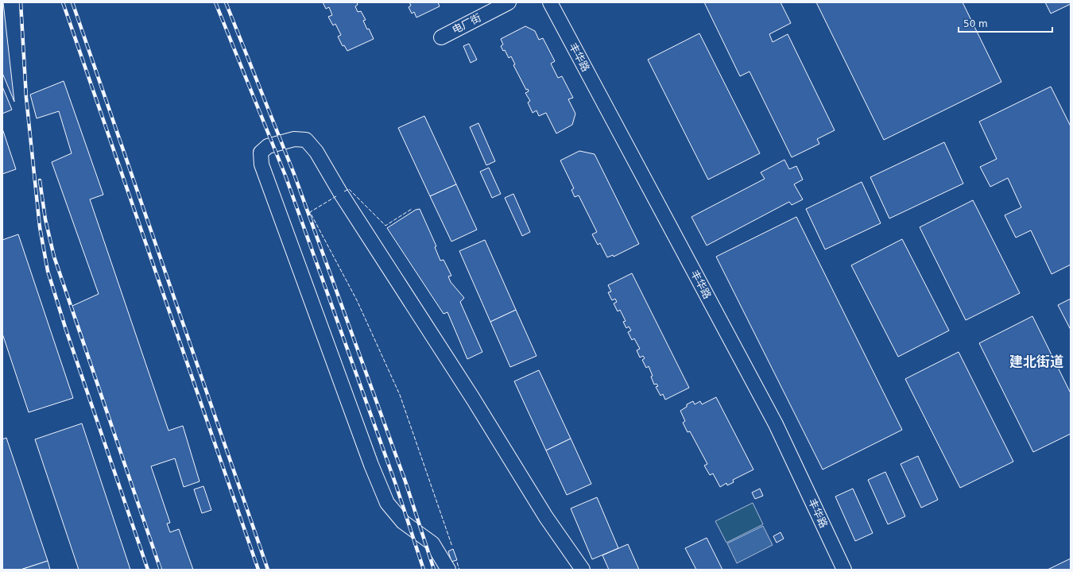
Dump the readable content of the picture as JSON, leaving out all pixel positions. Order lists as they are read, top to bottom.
{
  "streets": {
    "street": ["电厂街", "丰华路"]
  },
  "districts": ["建北街道"],
  "scale_bar": "50 m"
}
